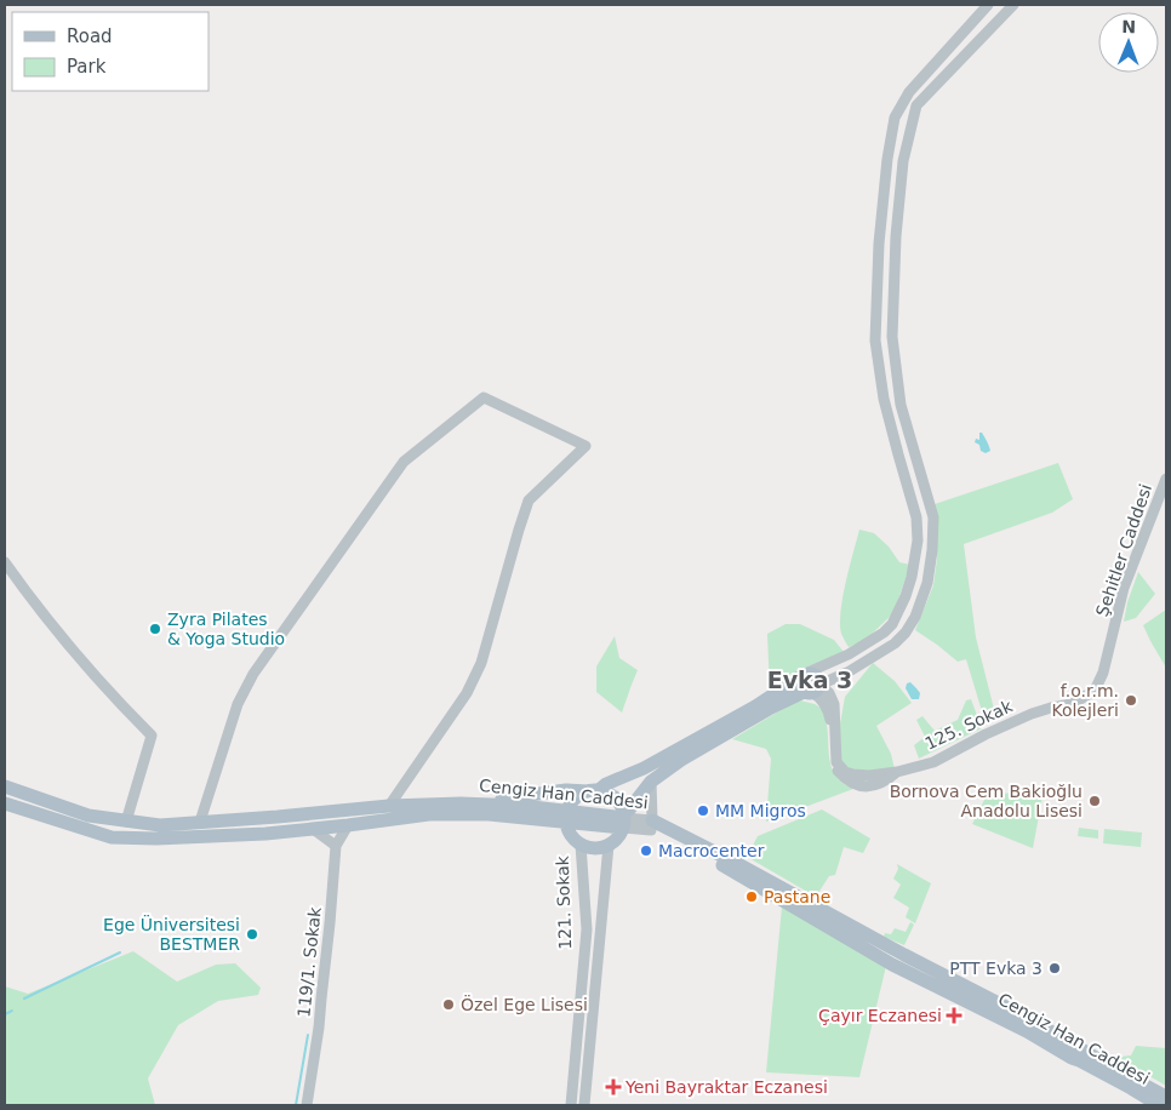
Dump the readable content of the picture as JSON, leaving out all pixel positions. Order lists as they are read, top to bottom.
{
  "streets": {
    "main road": ["Cengiz Han Caddesi", "121. Sokak"],
    "street": ["Şehitler Caddesi", "125. Sokak", "119/1. Sokak"]
  },
  "crossings": [
    ["Şehitler Caddesi", "125. Sokak"],
    ["Cengiz Han Caddesi", "121. Sokak"],
    ["Cengiz Han Caddesi", "119/1. Sokak"]
  ],
  "districts": ["Evka 3"],
  "places": {
    "other": [
      "Zyra Pilates & Yoga Studio",
      "f.o.r.m. Kolejleri",
      "Bornova Cem Bakioğlu Anadolu Lisesi",
      "MM Migros",
      "Macrocenter",
      "Pastane",
      "Ege Üniversitesi BESTMER",
      "PTT Evka 3",
      "Özel Ege Lisesi"
    ],
    "health": ["Çayır Eczanesi", "Yeni Bayraktar Eczanesi"]
  },
  "legend": ["Road", "Park"],
  "north": "top"
}
